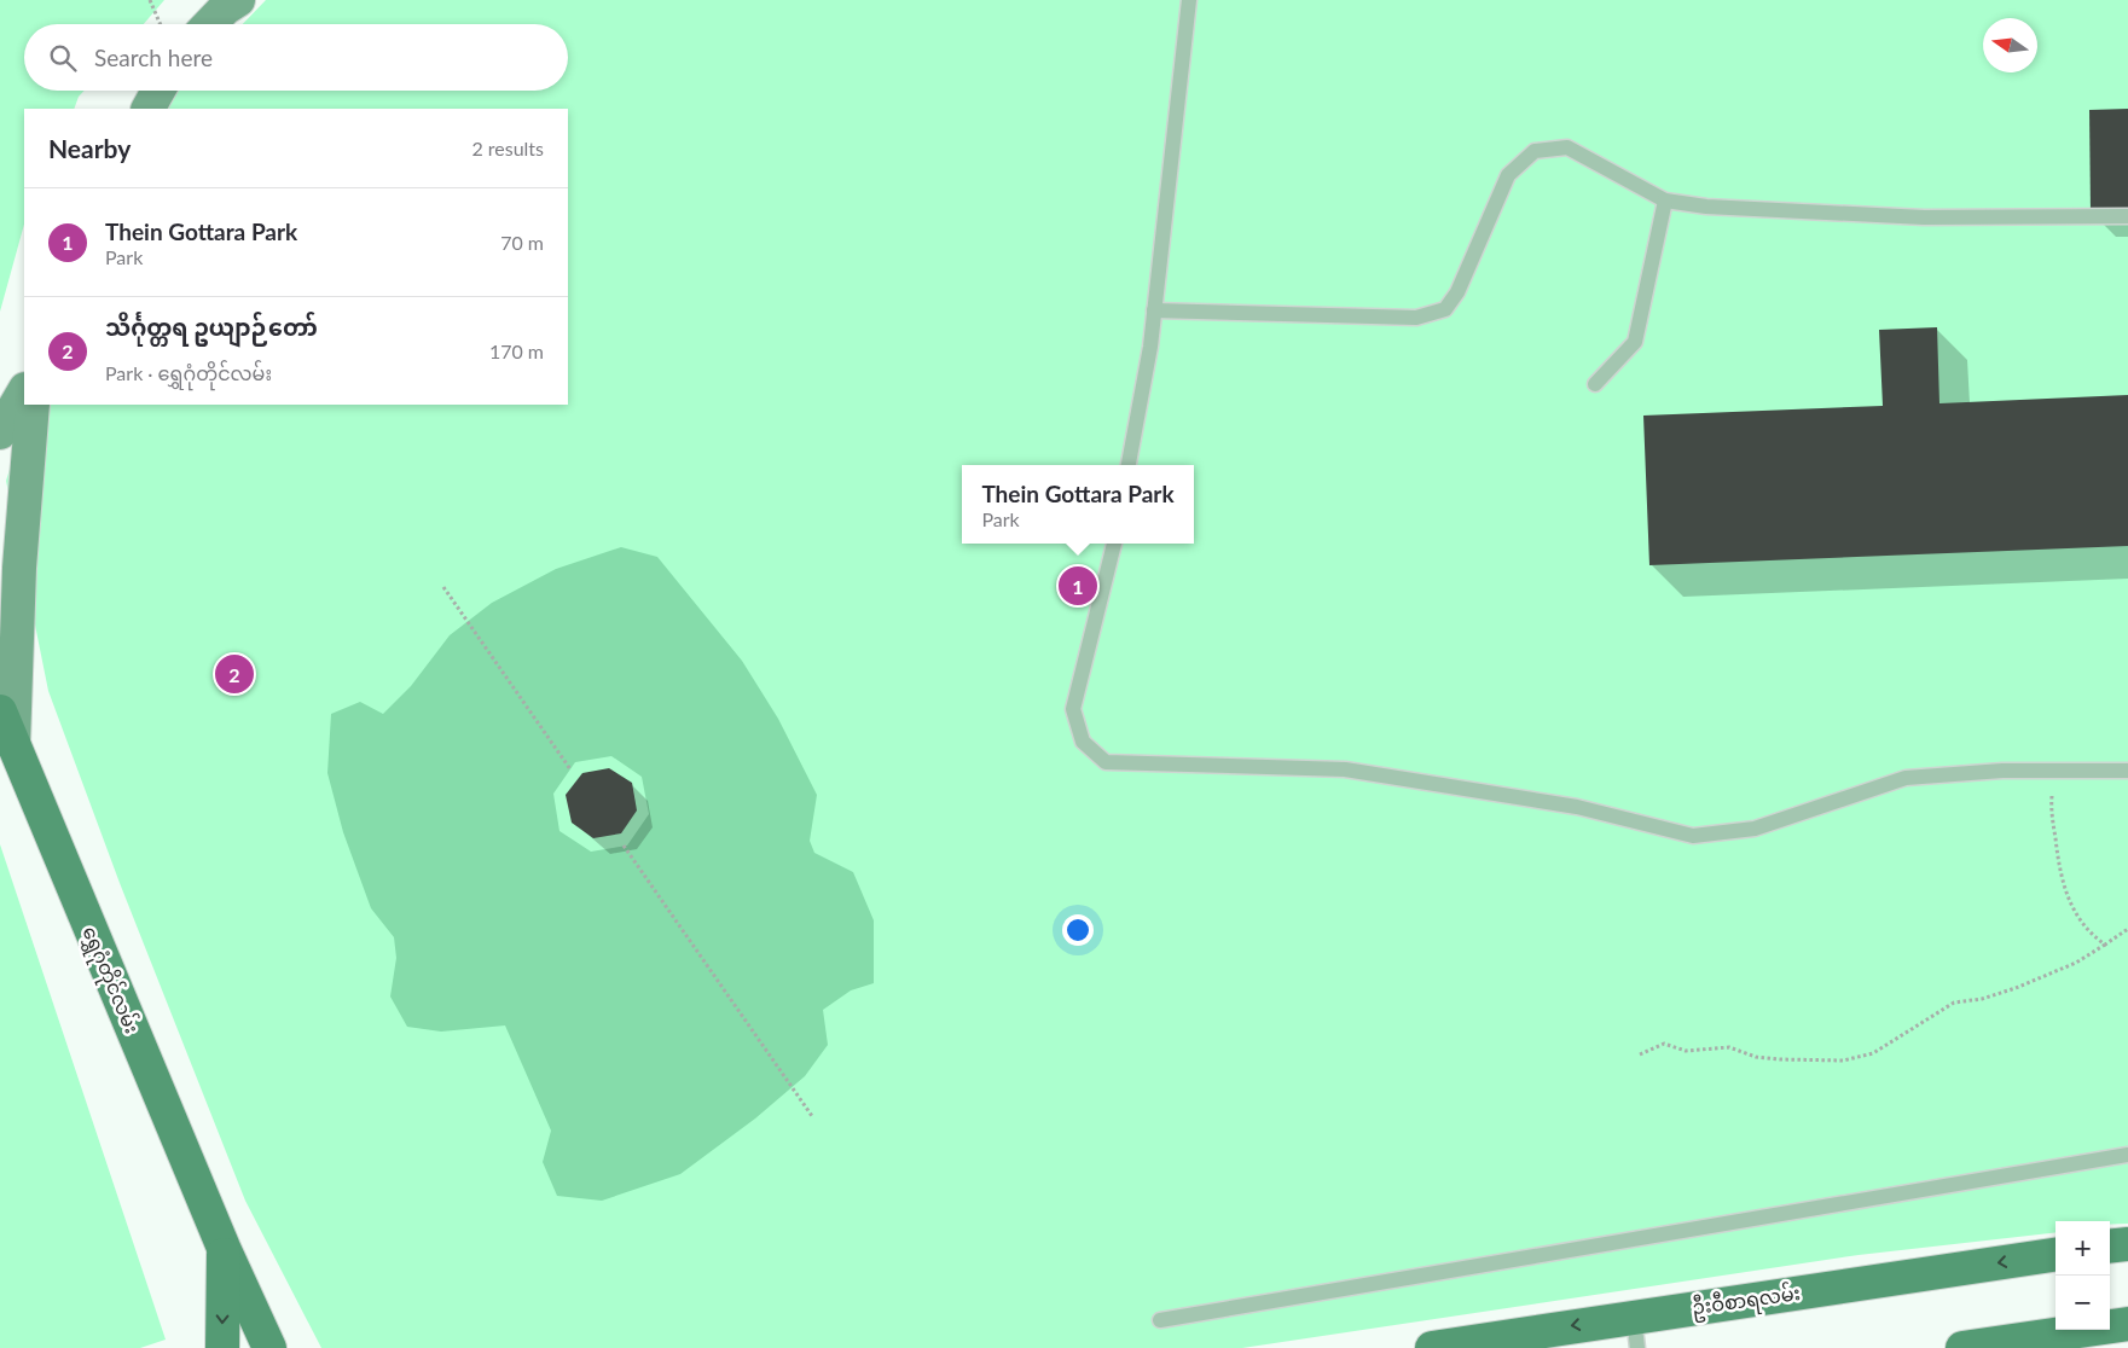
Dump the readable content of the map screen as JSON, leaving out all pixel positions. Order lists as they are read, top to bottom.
{
  "streets": {
    "main road": ["ရွှေဂုံတိုင်လမ်း", "ဦးဝီစာရလမ်း"]
  },
  "one_way": ["ဦးဝီစာရလမ်း"],
  "north": "left",
  "page": {
    "search": "Search here",
    "heading": ["Nearby", "2 results"],
    "list": [
      {
        "mark": "1",
        "name": "Thein Gottara Park",
        "note": "Park",
        "value": "70 m"
      },
      {
        "mark": "2",
        "name": "သိင်္ဂုတ္တရ ဥယျာဉ်တော်",
        "note": "Park · ရွှေဂုံတိုင်လမ်း",
        "value": "170 m"
      }
    ],
    "popup": ["Thein Gottara Park", "Park"],
    "pins": ["1", "2"],
    "map_buttons": ["+", "−"]
  }
}
